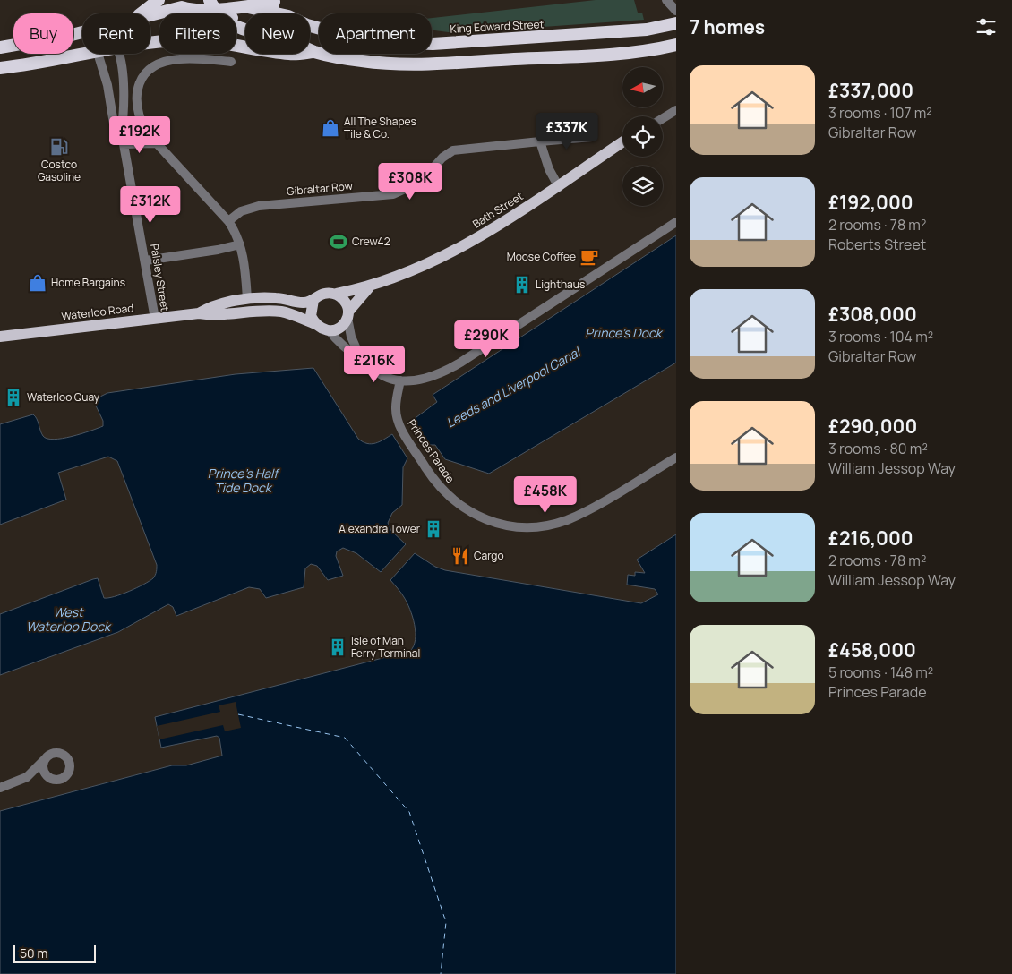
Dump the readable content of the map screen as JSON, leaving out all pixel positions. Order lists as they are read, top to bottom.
{
  "streets": {
    "highway": ["King Edward Street"],
    "main road": ["Bath Street", "Waterloo Road"],
    "street": ["Gibraltar Row", "Paisley Street", "Princes Parade"]
  },
  "crossings": [
    ["Bath Street", "Waterloo Road"],
    ["Paisley Street", "Waterloo Road"]
  ],
  "water": [
    "Prince's Dock",
    "Leeds and Liverpool Canal",
    "Prince's Half Tide Dock",
    "West Waterloo Dock"
  ],
  "places": {
    "shop": ["All The Shapes Tile & Co.", "Home Bargains"],
    "fuel station": ["Costco Gasoline"],
    "sports": ["Crew42"],
    "cafe": ["Moose Coffee"],
    "building": [
      "Lighthaus",
      "Waterloo Quay",
      "Alexandra Tower",
      "Isle of Man Ferry Terminal"
    ],
    "restaurant": ["Cargo"]
  },
  "scale_bar": "50 m",
  "north": "left",
  "page": {
    "heading": "7 homes",
    "chip": [
      "Buy",
      "Rent",
      "Filters",
      "New",
      "Apartment"
    ],
    "list": [
      {
        "name": "£337,000",
        "note": "3 rooms · 107 m² · Gibraltar Row"
      },
      {
        "name": "£192,000",
        "note": "2 rooms · 78 m² · Roberts Street"
      },
      {
        "name": "£308,000",
        "note": "3 rooms · 104 m² · Gibraltar Row"
      },
      {
        "name": "£290,000",
        "note": "3 rooms · 80 m² · William Jessop Way"
      },
      {
        "name": "£216,000",
        "note": "2 rooms · 78 m² · William Jessop Way"
      },
      {
        "name": "£458,000",
        "note": "5 rooms · 148 m² · Princes Parade"
      }
    ],
    "price": [
      "£337K",
      "£192K",
      "£308K",
      "£312K",
      "£290K",
      "£216K",
      "£458K"
    ],
    "scale": "50 m"
  }
}
